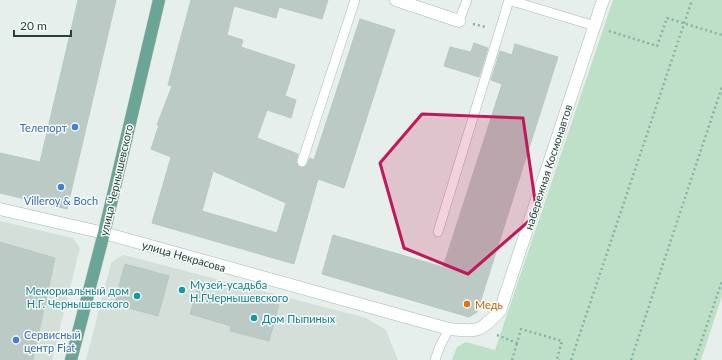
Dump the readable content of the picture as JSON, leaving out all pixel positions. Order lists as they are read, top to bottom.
{
  "streets": {
    "main road": ["улица Чернышевского"],
    "street": ["набережная Космонавтов", "улица Некрасова"]
  },
  "crossings": [
    ["набережная Космонавтов", "улица Некрасова"],
    ["улица Чернышевского", "улица Некрасова"]
  ],
  "places": [
    "Телепорт",
    "Villeroy & Boch",
    "Музей-усадьба Н.Г.Чернышевского",
    "Мемориальный дом Н.Г. Чернышевского",
    "Медь",
    "Дом Пыпиных",
    "Сервисный центр Fiat"
  ],
  "scale_bar": "20 m"
}
